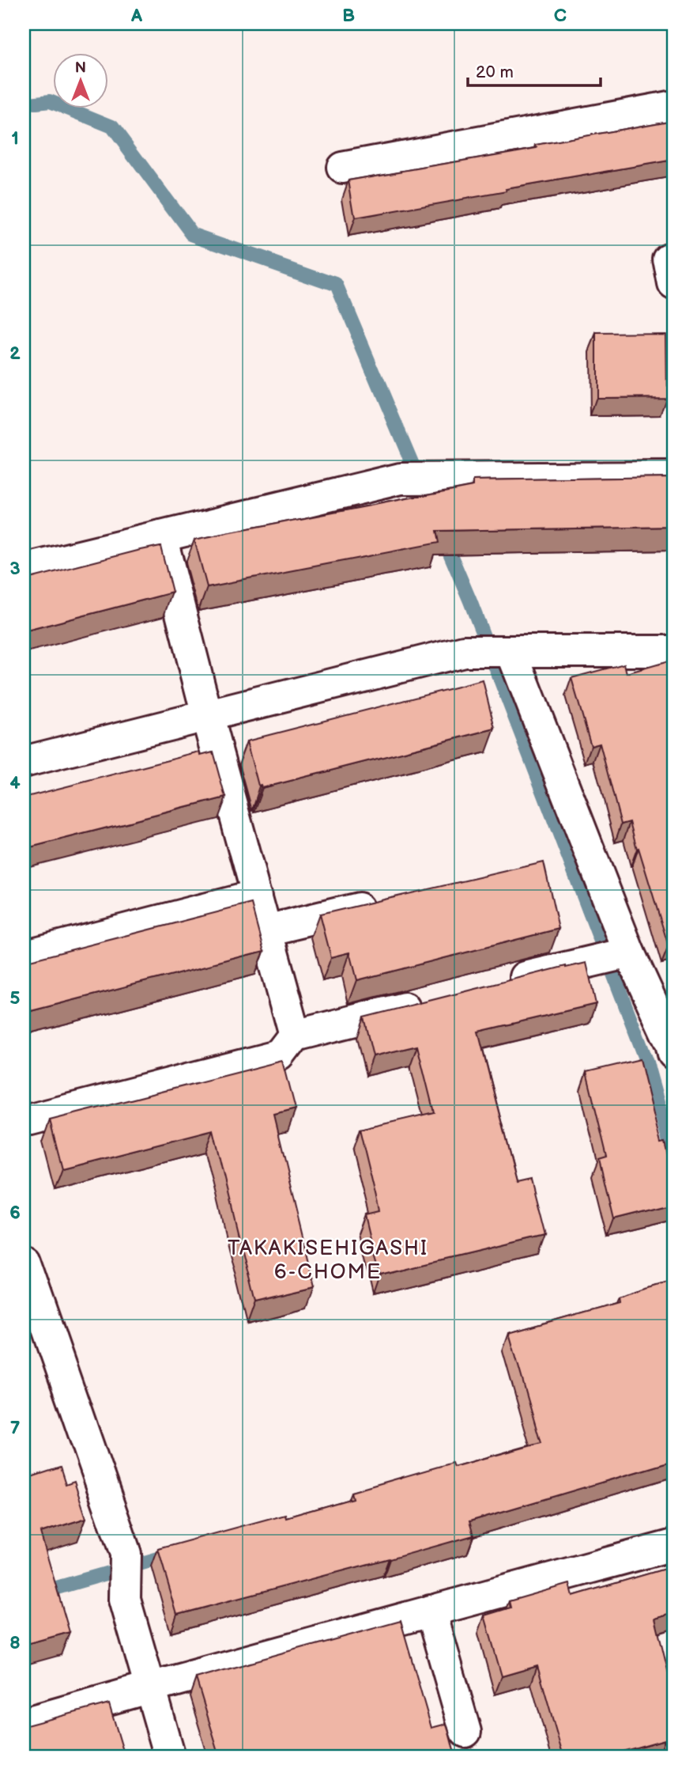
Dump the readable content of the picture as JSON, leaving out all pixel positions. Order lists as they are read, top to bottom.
{
  "districts": ["TAKAKISEHIGASHI 6-CHOME"],
  "scale_bar": "20 m",
  "north": "top",
  "grid": {
    "columns": ["A", "B", "C"],
    "rows": [
      "1",
      "2",
      "3",
      "4",
      "5",
      "6",
      "7",
      "8"
    ]
  }
}
